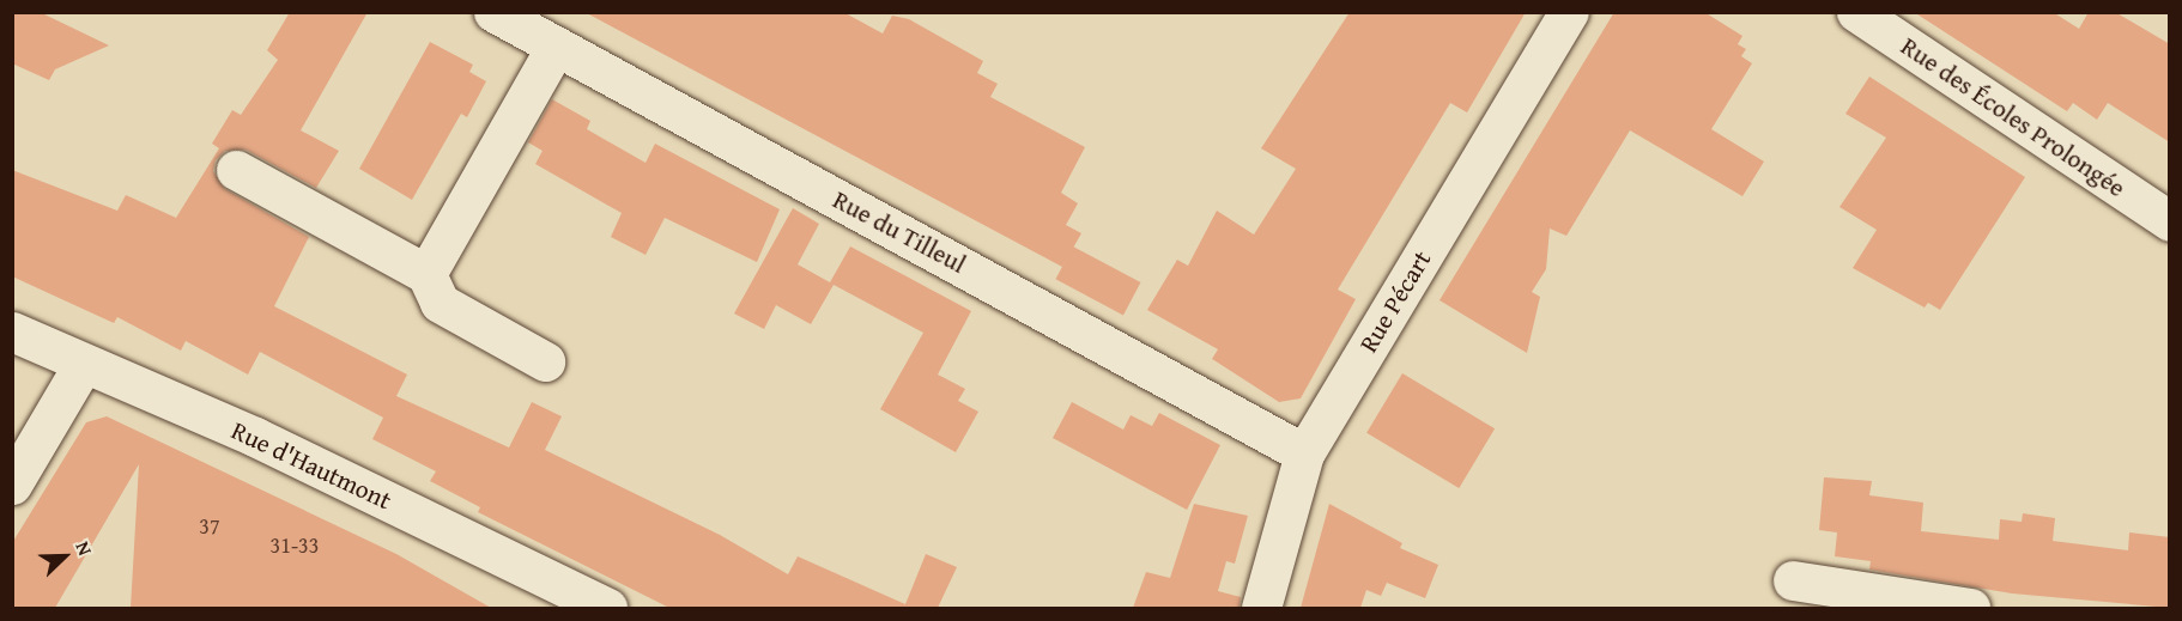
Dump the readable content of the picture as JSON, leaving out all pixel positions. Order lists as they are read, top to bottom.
{
  "streets": {
    "street": [
      "Rue des Écoles Prolongée",
      "Rue du Tilleul",
      "Rue Pécart",
      "Rue d'Hautmont"
    ]
  },
  "crossings": [
    ["Rue du Tilleul", "Rue Pécart"]
  ],
  "house_numbers": ["37", "31-33"],
  "north": "top right"
}
